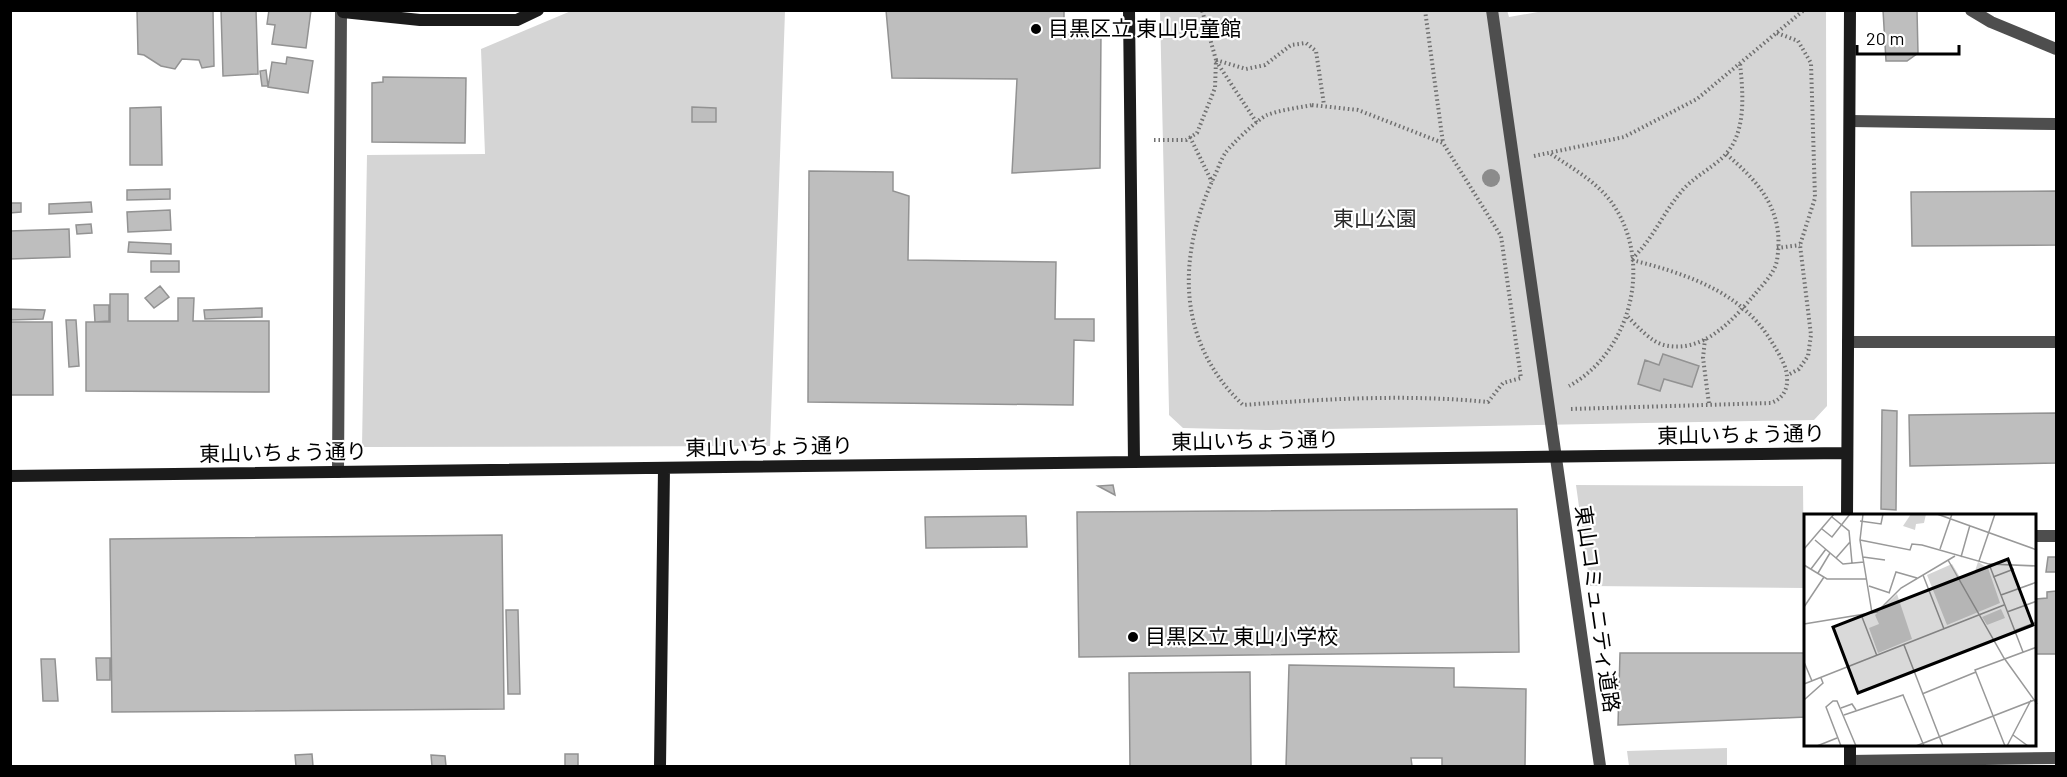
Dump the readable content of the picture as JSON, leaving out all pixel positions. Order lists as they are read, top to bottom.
{
  "streets": {
    "street": ["東山いちょう通り", "東山コミュニティ道路"]
  },
  "crossings": [
    ["東山いちょう通り", "東山コミュニティ道路"]
  ],
  "parks": ["東山公園"],
  "places": ["目黒区立 東山児童館", "目黒区立 東山小学校"],
  "scale_bar": "20 m"
}
